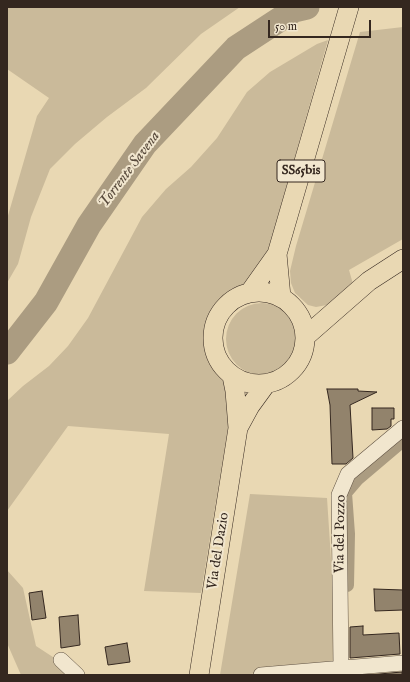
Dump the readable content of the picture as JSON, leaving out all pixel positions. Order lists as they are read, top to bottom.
{
  "streets": {
    "main road": ["SS65bis", "Via del Dazio"],
    "street": ["Via del Pozzo"]
  },
  "crossings": [
    ["SS65bis", "Via del Dazio"]
  ],
  "water": ["Torrente Savena"],
  "scale_bar": "50 m"
}
